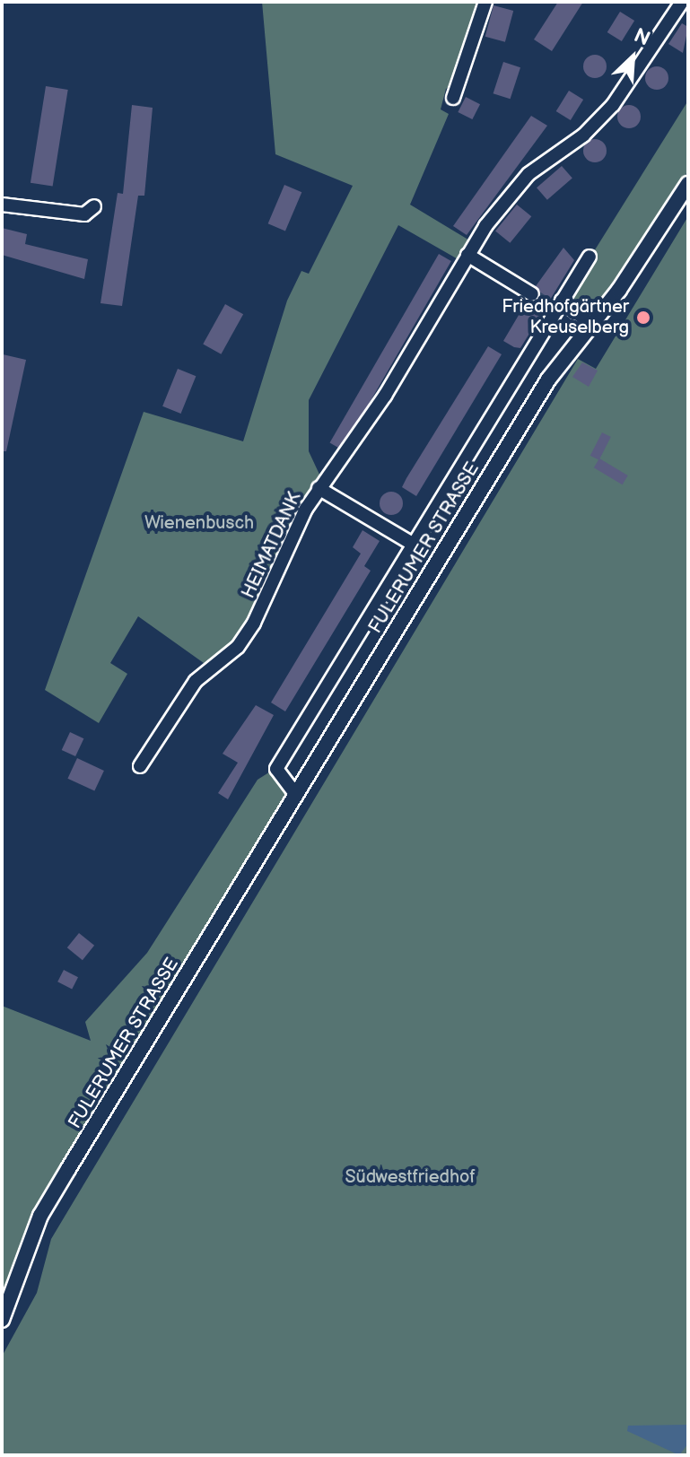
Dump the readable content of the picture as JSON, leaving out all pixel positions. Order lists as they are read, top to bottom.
{
  "streets": {
    "main road": ["FULERUMER STRASSE"],
    "street": ["HEIMATDANK"]
  },
  "crossings": [
    ["HEIMATDANK", "FULERUMER STRASSE"]
  ],
  "parks": ["Wienenbusch", "Südwestfriedhof"],
  "places": ["Friedhofgärtner Kreuselberg"],
  "north": "top right"
}
